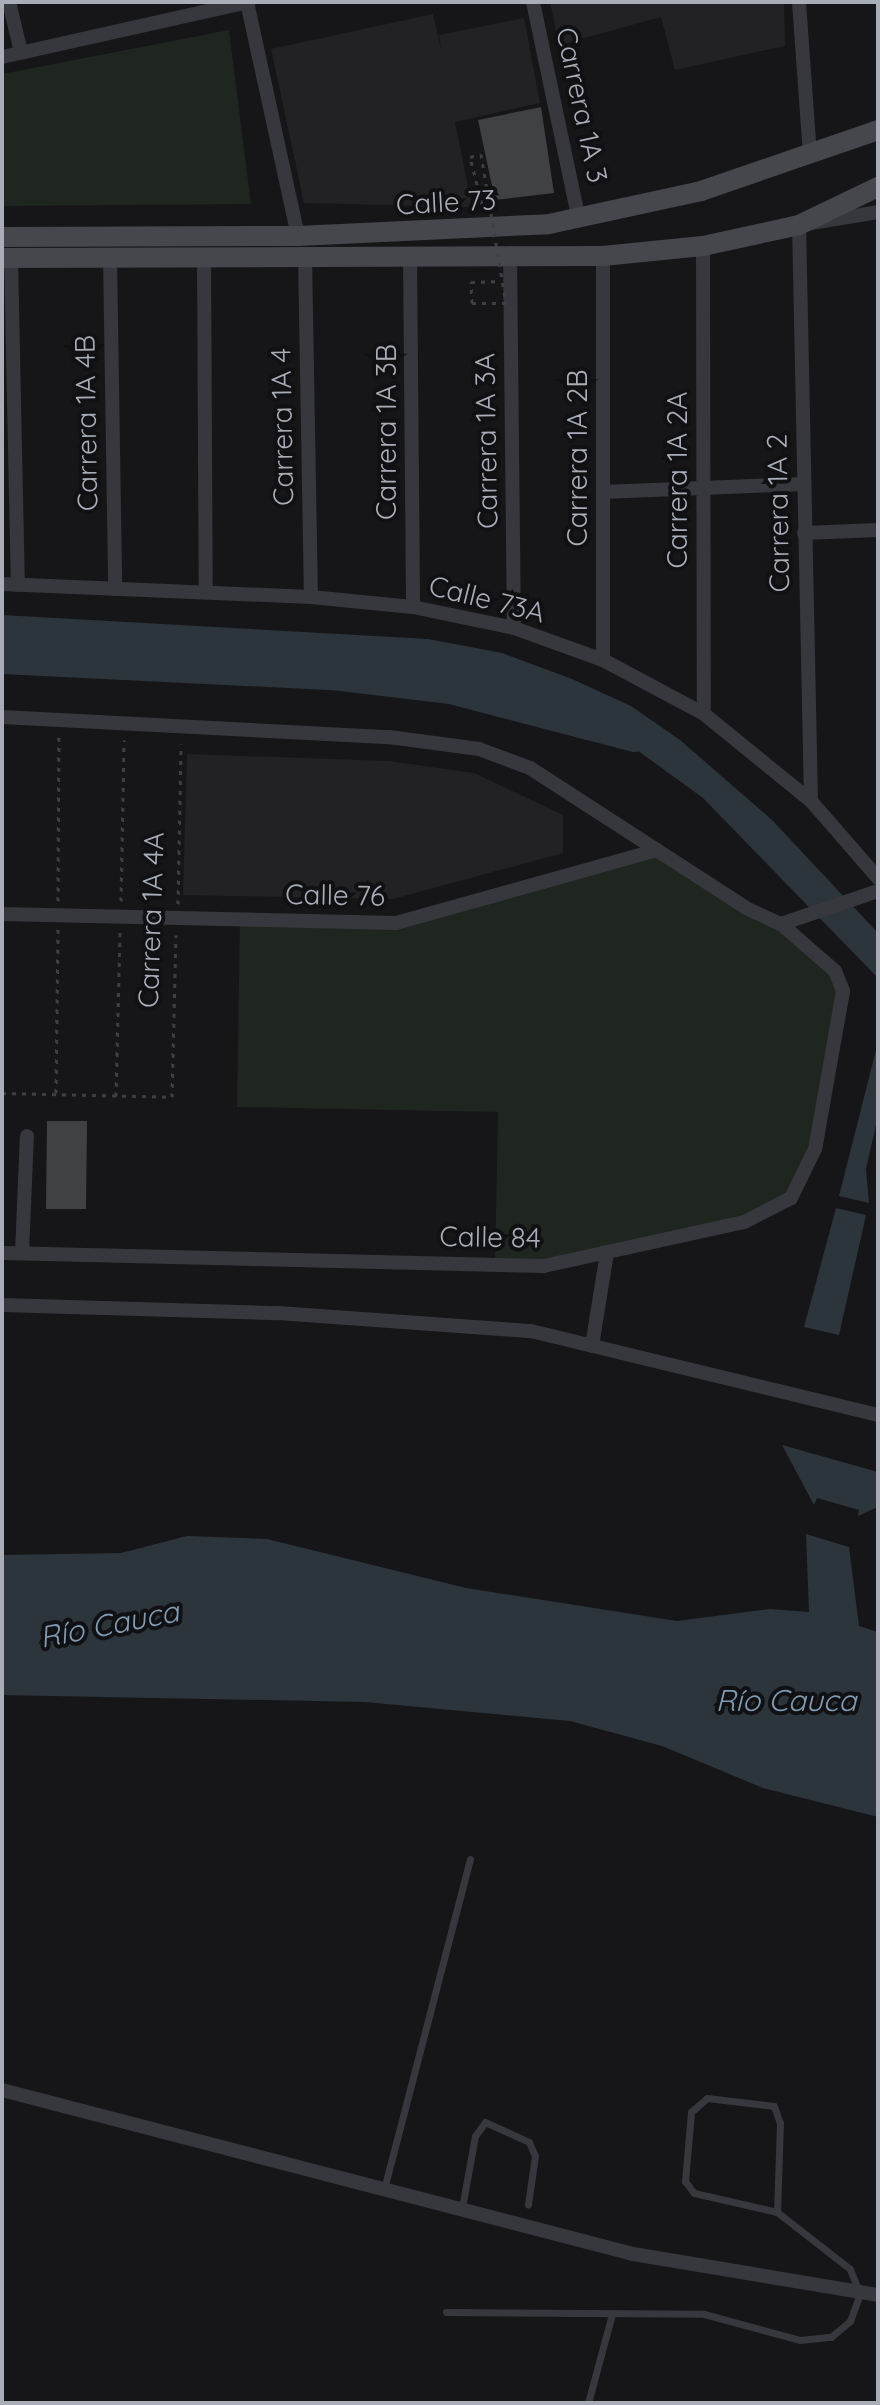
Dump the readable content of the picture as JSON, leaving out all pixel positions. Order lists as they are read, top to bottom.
{
  "streets": {
    "main road": ["Calle 73"],
    "street": [
      "Carrera 1A 3",
      "Carrera 1A 4B",
      "Carrera 1A 4",
      "Carrera 1A 3B",
      "Carrera 1A 3A",
      "Carrera 1A 2B",
      "Carrera 1A 2A",
      "Carrera 1A 2",
      "Calle 73A",
      "Calle 76",
      "Calle 84"
    ],
    "path": ["Carrera 1A 4A"]
  },
  "crossings": [
    ["Carrera 1A 3", "Calle 73"],
    ["Calle 73", "Carrera 1A 4B"],
    ["Calle 73", "Carrera 1A 4"],
    ["Calle 73", "Carrera 1A 3B"],
    ["Calle 73", "Carrera 1A 3A"],
    ["Calle 73", "Carrera 1A 2B"],
    ["Calle 73", "Carrera 1A 2A"],
    ["Calle 73", "Carrera 1A 2"],
    ["Carrera 1A 4B", "Calle 73A"],
    ["Carrera 1A 4", "Calle 73A"],
    ["Carrera 1A 3B", "Calle 73A"],
    ["Carrera 1A 3A", "Calle 73A"],
    ["Carrera 1A 2B", "Calle 73A"],
    ["Carrera 1A 2A", "Calle 73A"],
    ["Carrera 1A 2", "Calle 73A"],
    ["Calle 76", "Carrera 1A 4A"]
  ],
  "water": ["Río Cauca"]
}
